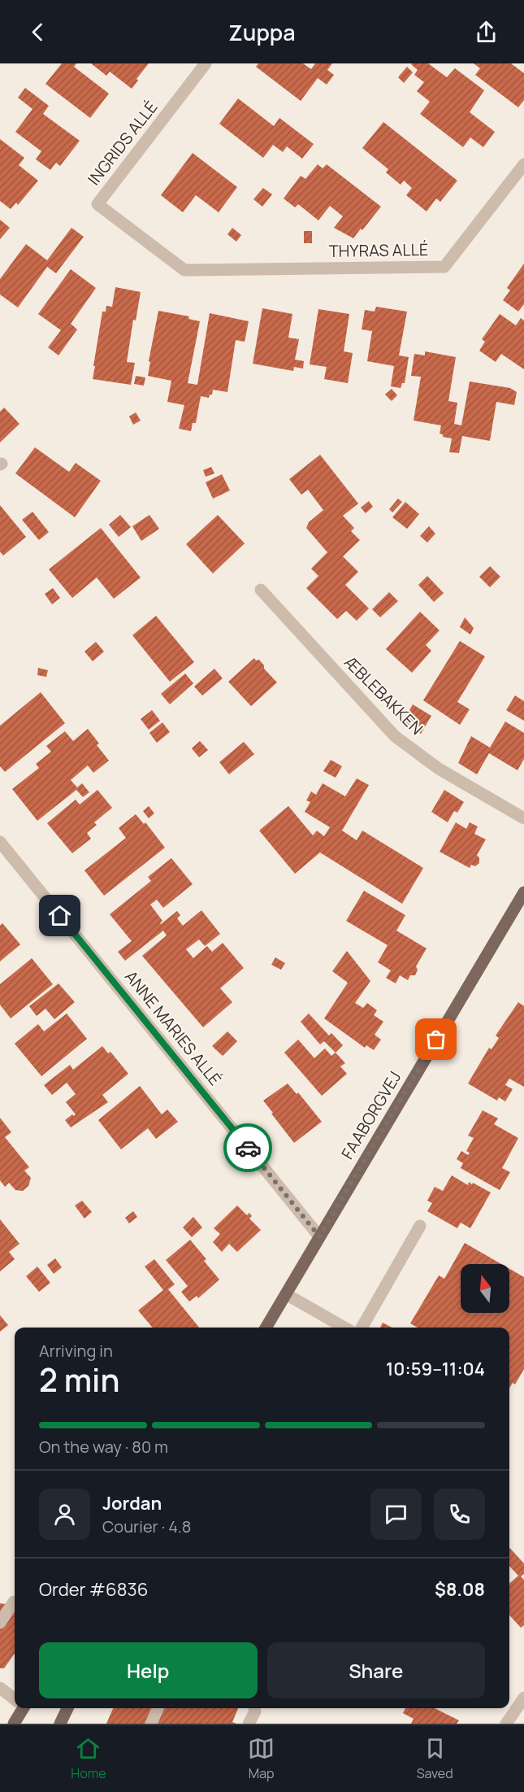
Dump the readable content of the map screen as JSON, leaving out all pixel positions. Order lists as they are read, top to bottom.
{
  "streets": {
    "main road": ["FAABORGVEJ"],
    "street": [
      "INGRIDS ALLÉ",
      "THYRAS ALLÉ",
      "ÆBLEBAKKEN",
      "ANNE MARIES ALLÉ"
    ]
  },
  "crossings": [
    ["INGRIDS ALLÉ", "THYRAS ALLÉ"],
    ["ANNE MARIES ALLÉ", "FAABORGVEJ"]
  ],
  "north": "top",
  "page": {
    "header": "Zuppa",
    "heading": ["2 min", "Arriving in", "10:59–11:04"],
    "panel": [
      "Jordan",
      "Courier · 4.8",
      "Order #6836",
      "$8.08"
    ],
    "bar": "On the way · 80 m",
    "buttons": ["Help", "Share"],
    "tabs": ["Home", "Map", "Saved"]
  }
}
